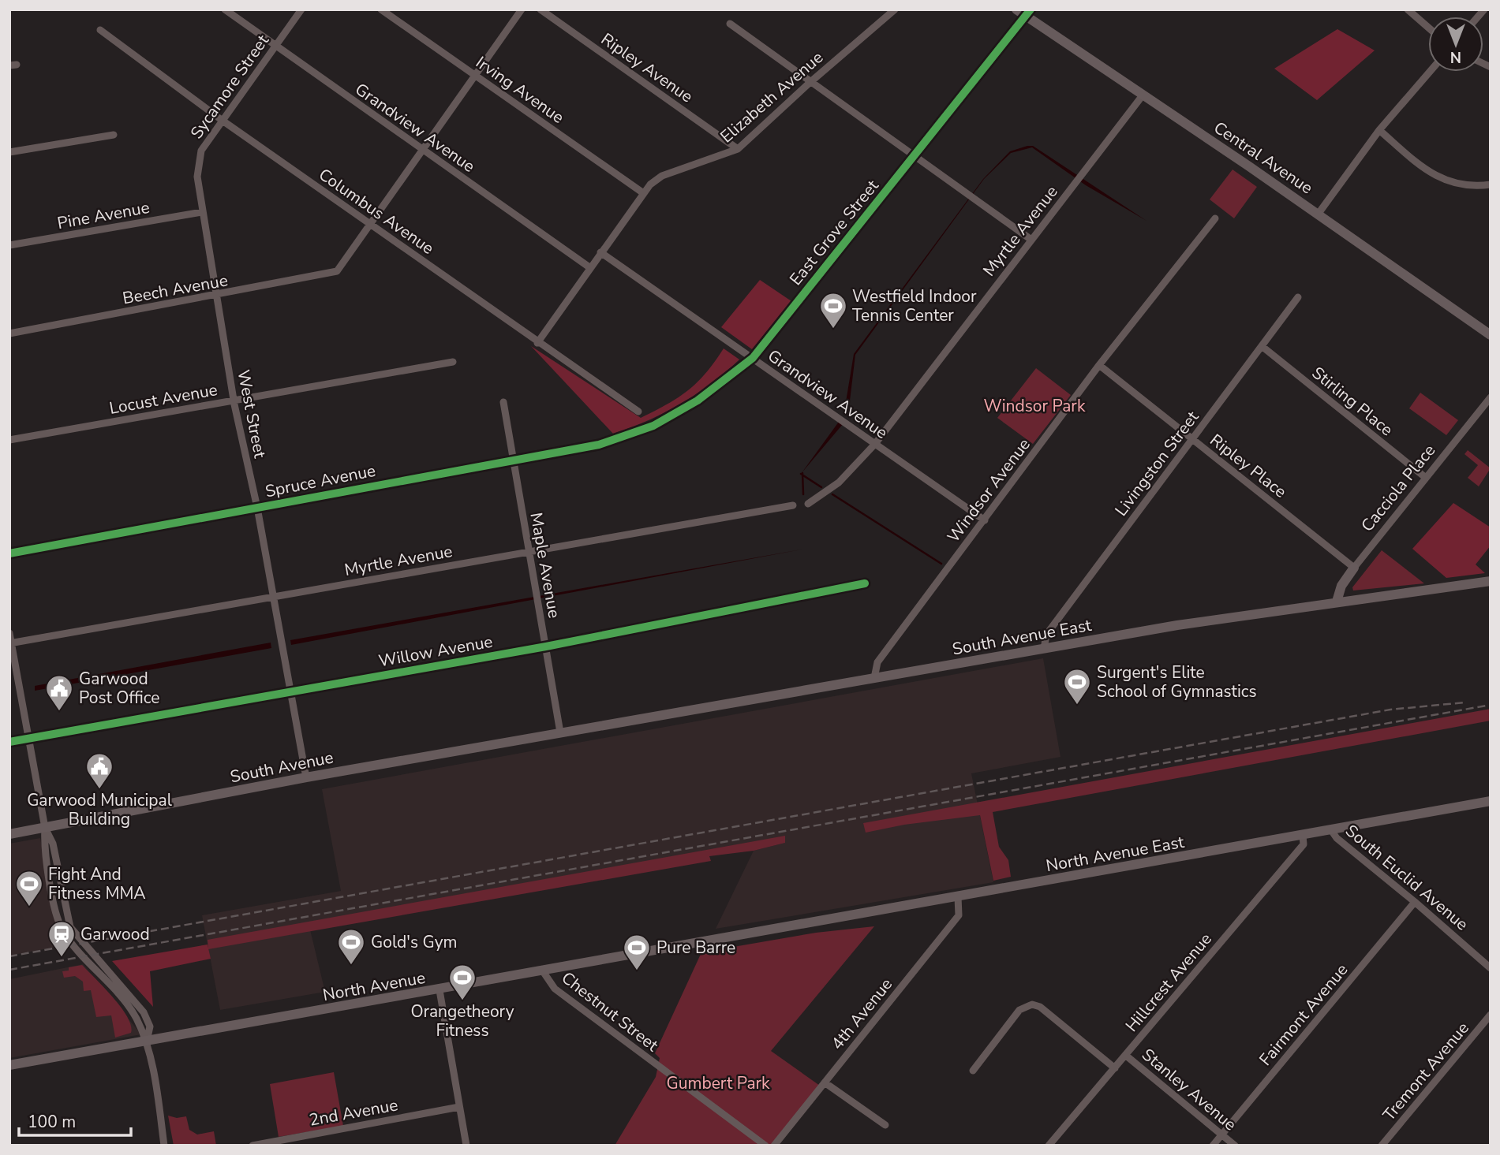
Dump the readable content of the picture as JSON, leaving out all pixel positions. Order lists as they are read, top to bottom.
{
  "streets": {
    "main road": [
      "Central Avenue",
      "Cacciola Place",
      "South Avenue East",
      "South Avenue",
      "North Avenue East",
      "North Avenue"
    ],
    "street": [
      "Ripley Avenue",
      "Sycamore Street",
      "Irving Avenue",
      "Elizabeth Avenue",
      "Grandview Avenue",
      "Columbus Avenue",
      "Pine Avenue",
      "Myrtle Avenue",
      "East Grove Street",
      "Beech Avenue",
      "Locust Avenue",
      "Stirling Place",
      "West Street",
      "Livingston Street",
      "Ripley Place",
      "Spruce Avenue",
      "Windsor Avenue",
      "Maple Avenue",
      "Willow Avenue",
      "South Euclid Avenue",
      "Hillcrest Avenue",
      "Chestnut Street",
      "4th Avenue",
      "Fairmont Avenue",
      "Tremont Avenue",
      "Stanley Avenue",
      "2nd Avenue"
    ]
  },
  "crossings": [
    ["Ripley Avenue", "Elizabeth Avenue"],
    ["Sycamore Street", "Grandview Avenue"],
    ["Sycamore Street", "Columbus Avenue"],
    ["Sycamore Street", "West Street"],
    ["Irving Avenue", "Elizabeth Avenue"],
    ["Elizabeth Avenue", "Grandview Avenue"],
    ["Elizabeth Avenue", "Columbus Avenue"],
    ["Grandview Avenue", "Myrtle Avenue"],
    ["Grandview Avenue", "East Grove Street"],
    ["Grandview Avenue", "Windsor Avenue"],
    ["Central Avenue", "Myrtle Avenue"],
    ["Central Avenue", "East Grove Street"],
    ["Columbus Avenue", "Beech Avenue"],
    ["Pine Avenue", "West Street"],
    ["Myrtle Avenue", "West Street"],
    ["Myrtle Avenue", "Maple Avenue"],
    ["East Grove Street", "Spruce Avenue"],
    ["Beech Avenue", "West Street"],
    ["Locust Avenue", "West Street"],
    ["Stirling Place", "Livingston Street"],
    ["Stirling Place", "Cacciola Place"],
    ["West Street", "Spruce Avenue"],
    ["West Street", "Willow Avenue"],
    ["West Street", "South Avenue"],
    ["Livingston Street", "Ripley Place"],
    ["Livingston Street", "South Avenue East"],
    ["Ripley Place", "Cacciola Place"],
    ["Ripley Place", "Windsor Avenue"],
    ["Spruce Avenue", "Maple Avenue"],
    ["Cacciola Place", "South Avenue East"],
    ["Windsor Avenue", "South Avenue East"],
    ["Maple Avenue", "South Avenue East"],
    ["Maple Avenue", "Willow Avenue"],
    ["Maple Avenue", "South Avenue"],
    ["South Avenue East", "South Avenue"],
    ["North Avenue East", "South Euclid Avenue"],
    ["North Avenue East", "Hillcrest Avenue"],
    ["North Avenue East", "North Avenue"],
    ["North Avenue East", "4th Avenue"],
    ["South Euclid Avenue", "Fairmont Avenue"],
    ["Hillcrest Avenue", "Stanley Avenue"],
    ["North Avenue", "Chestnut Street"],
    ["Fairmont Avenue", "Stanley Avenue"]
  ],
  "parks": ["Windsor Park", "Gumbert Park"],
  "places": {
    "sports": [
      "Westfield Indoor Tennis Center",
      "Surgent's Elite School of Gymnastics",
      "Fight And Fitness MMA",
      "Gold's Gym",
      "Pure Barre",
      "Orangetheory Fitness"
    ],
    "public building": ["Garwood Post Office", "Garwood Municipal Building"],
    "station": ["Garwood"]
  },
  "scale_bar": "100 m",
  "north": "bottom"
}
